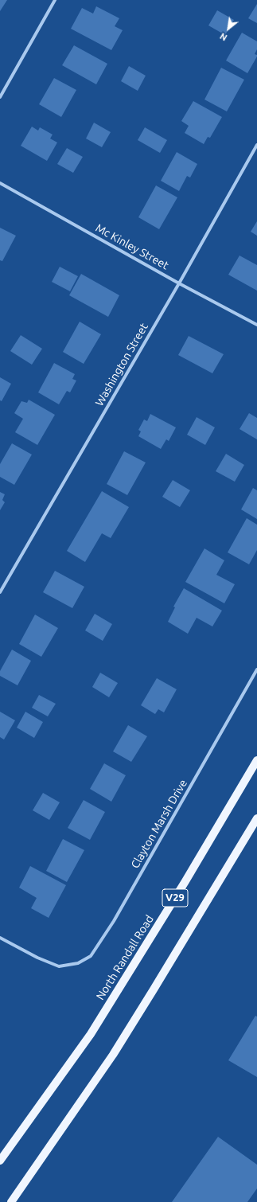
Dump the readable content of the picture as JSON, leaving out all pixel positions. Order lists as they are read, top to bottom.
{
  "streets": {
    "main road": ["V29", "North Randall Road"],
    "street": ["Mc Kinley Street", "Washington Street", "Clayton Marsh Drive"]
  },
  "crossings": [
    ["Mc Kinley Street", "Washington Street"]
  ],
  "north": "bottom left"
}
